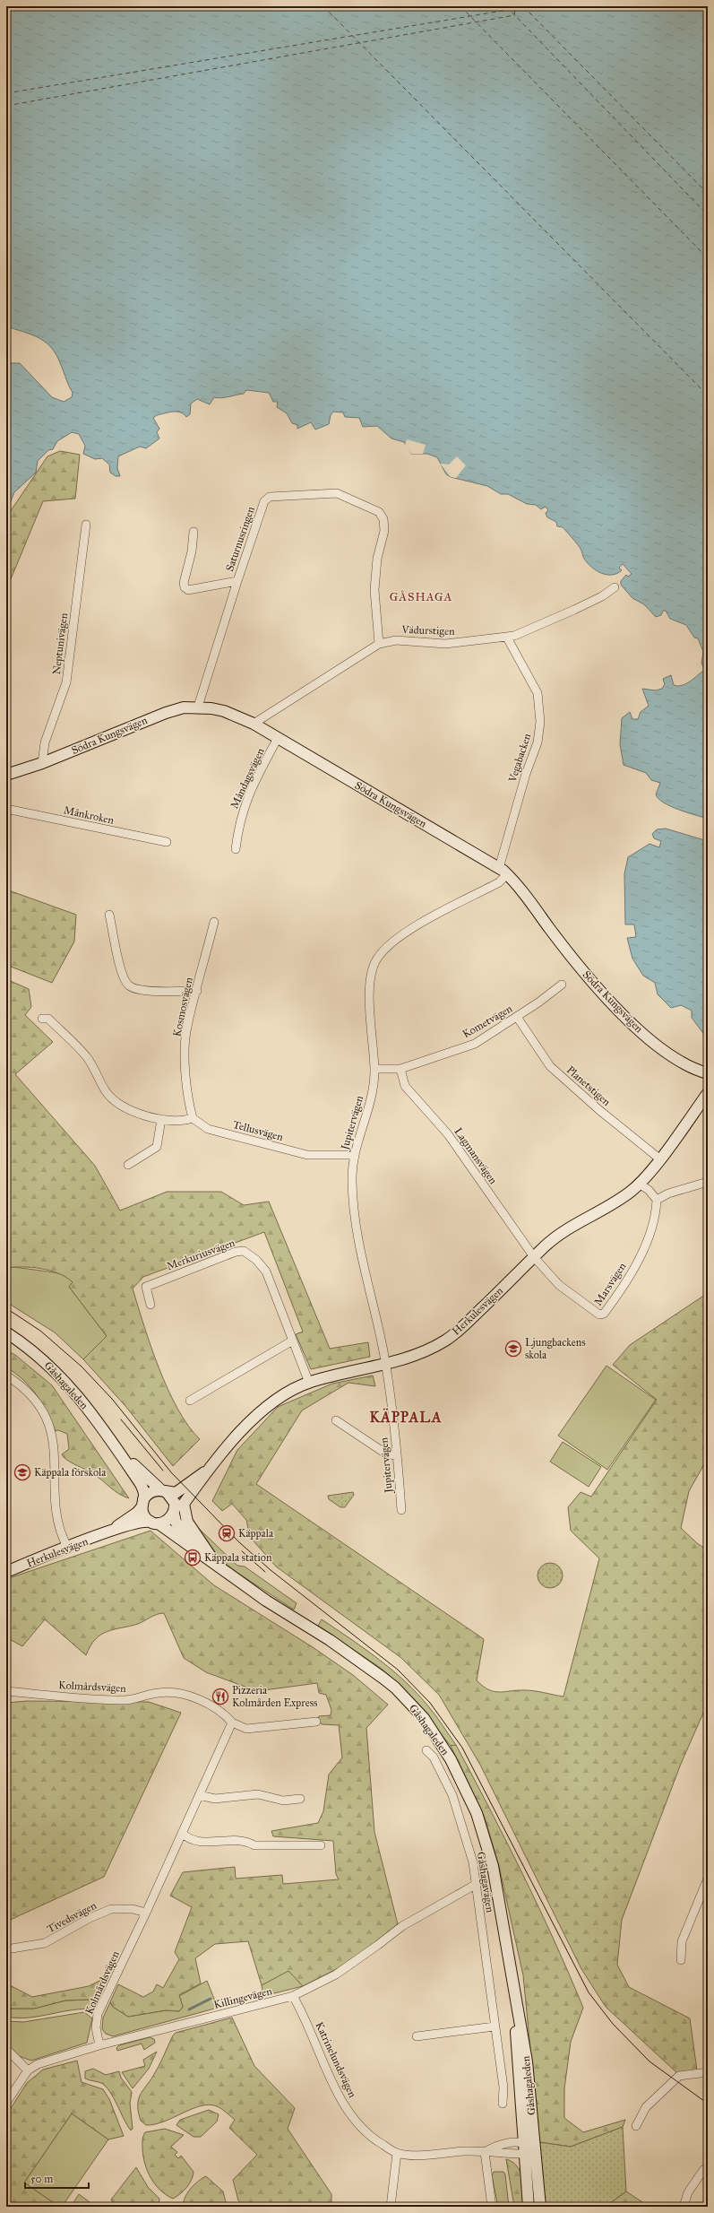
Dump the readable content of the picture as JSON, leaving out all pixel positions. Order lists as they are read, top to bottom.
{
  "streets": {
    "street": [
      "Saturnusringen",
      "Vädurstigen",
      "Neptunivägen",
      "Södra Kungsvägen",
      "Vegabacken",
      "Måndagsvägen",
      "Månkroken",
      "Kosmosvägen",
      "Kometvägen",
      "Planetstigen",
      "Jupitervägen",
      "Tellusvägen",
      "Lagmansvägen",
      "Merkuriusvägen",
      "Marsvägen",
      "Herkulesvägen",
      "Gåshagaleden",
      "Kolmårdsvägen",
      "Gåshagavägen",
      "Tivedsvägen",
      "Killingevägen",
      "Katrinelundsvägen"
    ]
  },
  "crossings": [
    ["Saturnusringen", "Vädurstigen"],
    ["Saturnusringen", "Södra Kungsvägen"],
    ["Vädurstigen", "Södra Kungsvägen"],
    ["Vädurstigen", "Vegabacken"],
    ["Neptunivägen", "Södra Kungsvägen"],
    ["Södra Kungsvägen", "Vegabacken"],
    ["Södra Kungsvägen", "Måndagsvägen"],
    ["Södra Kungsvägen", "Jupitervägen"],
    ["Vegabacken", "Jupitervägen"],
    ["Kosmosvägen", "Tellusvägen"],
    ["Kometvägen", "Planetstigen"],
    ["Kometvägen", "Jupitervägen"],
    ["Kometvägen", "Lagmansvägen"],
    ["Planetstigen", "Herkulesvägen"],
    ["Jupitervägen", "Tellusvägen"],
    ["Jupitervägen", "Herkulesvägen"],
    ["Lagmansvägen", "Marsvägen"],
    ["Lagmansvägen", "Herkulesvägen"],
    ["Merkuriusvägen", "Herkulesvägen"],
    ["Marsvägen", "Herkulesvägen"],
    ["Herkulesvägen", "Gåshagaleden"],
    ["Gåshagaleden", "Katrinelundsvägen"],
    ["Kolmårdsvägen", "Tivedsvägen"],
    ["Kolmårdsvägen", "Killingevägen"],
    ["Gåshagavägen", "Killingevägen"],
    ["Killingevägen", "Katrinelundsvägen"]
  ],
  "districts": ["GÅSHAGA", "KÄPPALA"],
  "places": {
    "school or university": ["Ljungbackens skola", "Käppala förskola"],
    "station": ["Käppala"],
    "bus stop": ["Käppala station"],
    "restaurant": ["Pizzeria Kolmården Express"]
  },
  "scale_bar": "50 m"
}
